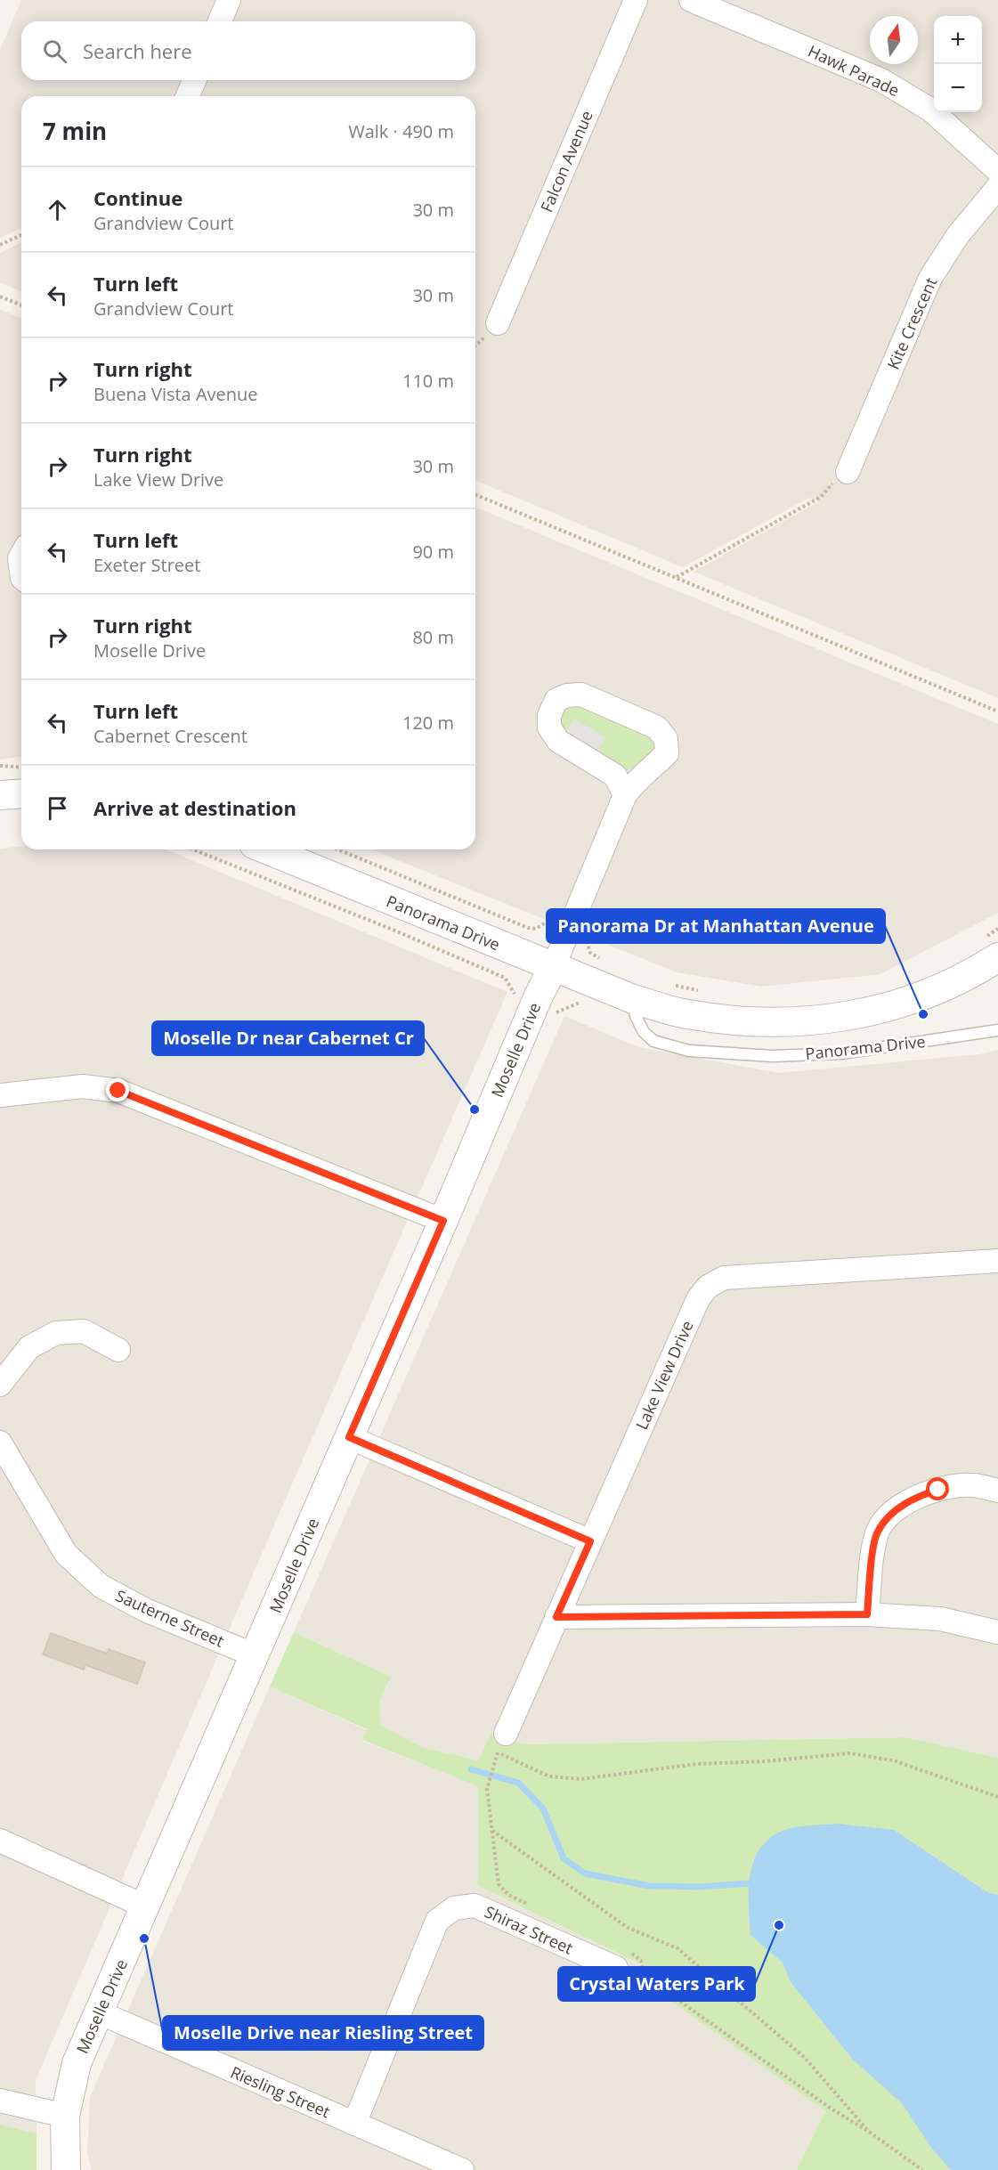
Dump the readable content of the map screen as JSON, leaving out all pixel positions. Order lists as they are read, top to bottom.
{
  "streets": {
    "street": [
      "Hawk Parade",
      "Falcon Avenue",
      "Kite Crescent",
      "Panorama Drive",
      "Moselle Drive",
      "Lake View Drive",
      "Sauterne Street",
      "Shiraz Street",
      "Riesling Street"
    ]
  },
  "crossings": [
    ["Panorama Drive", "Moselle Drive"],
    ["Moselle Drive", "Sauterne Street"],
    ["Moselle Drive", "Riesling Street"],
    ["Shiraz Street", "Riesling Street"]
  ],
  "places": [
    "Panorama Dr at Manhattan Avenue",
    "Moselle Dr near Cabernet Cr",
    "Crystal Waters Park",
    "Moselle Drive near Riesling Street"
  ],
  "north": "top",
  "page": {
    "map_buttons": ["+", "−"],
    "search": "Search here",
    "heading": ["7 min", "Walk · 490 m"],
    "list": [
      ["Continue", "Grandview Court", "30 m"],
      ["Turn left", "Grandview Court", "30 m"],
      ["Turn right", "Buena Vista Avenue", "110 m"],
      ["Turn right", "Lake View Drive", "30 m"],
      ["Turn left", "Exeter Street", "90 m"],
      ["Turn right", "Moselle Drive", "80 m"],
      ["Turn left", "Cabernet Crescent", "120 m"],
      "Arrive at destination"
    ]
  }
}
